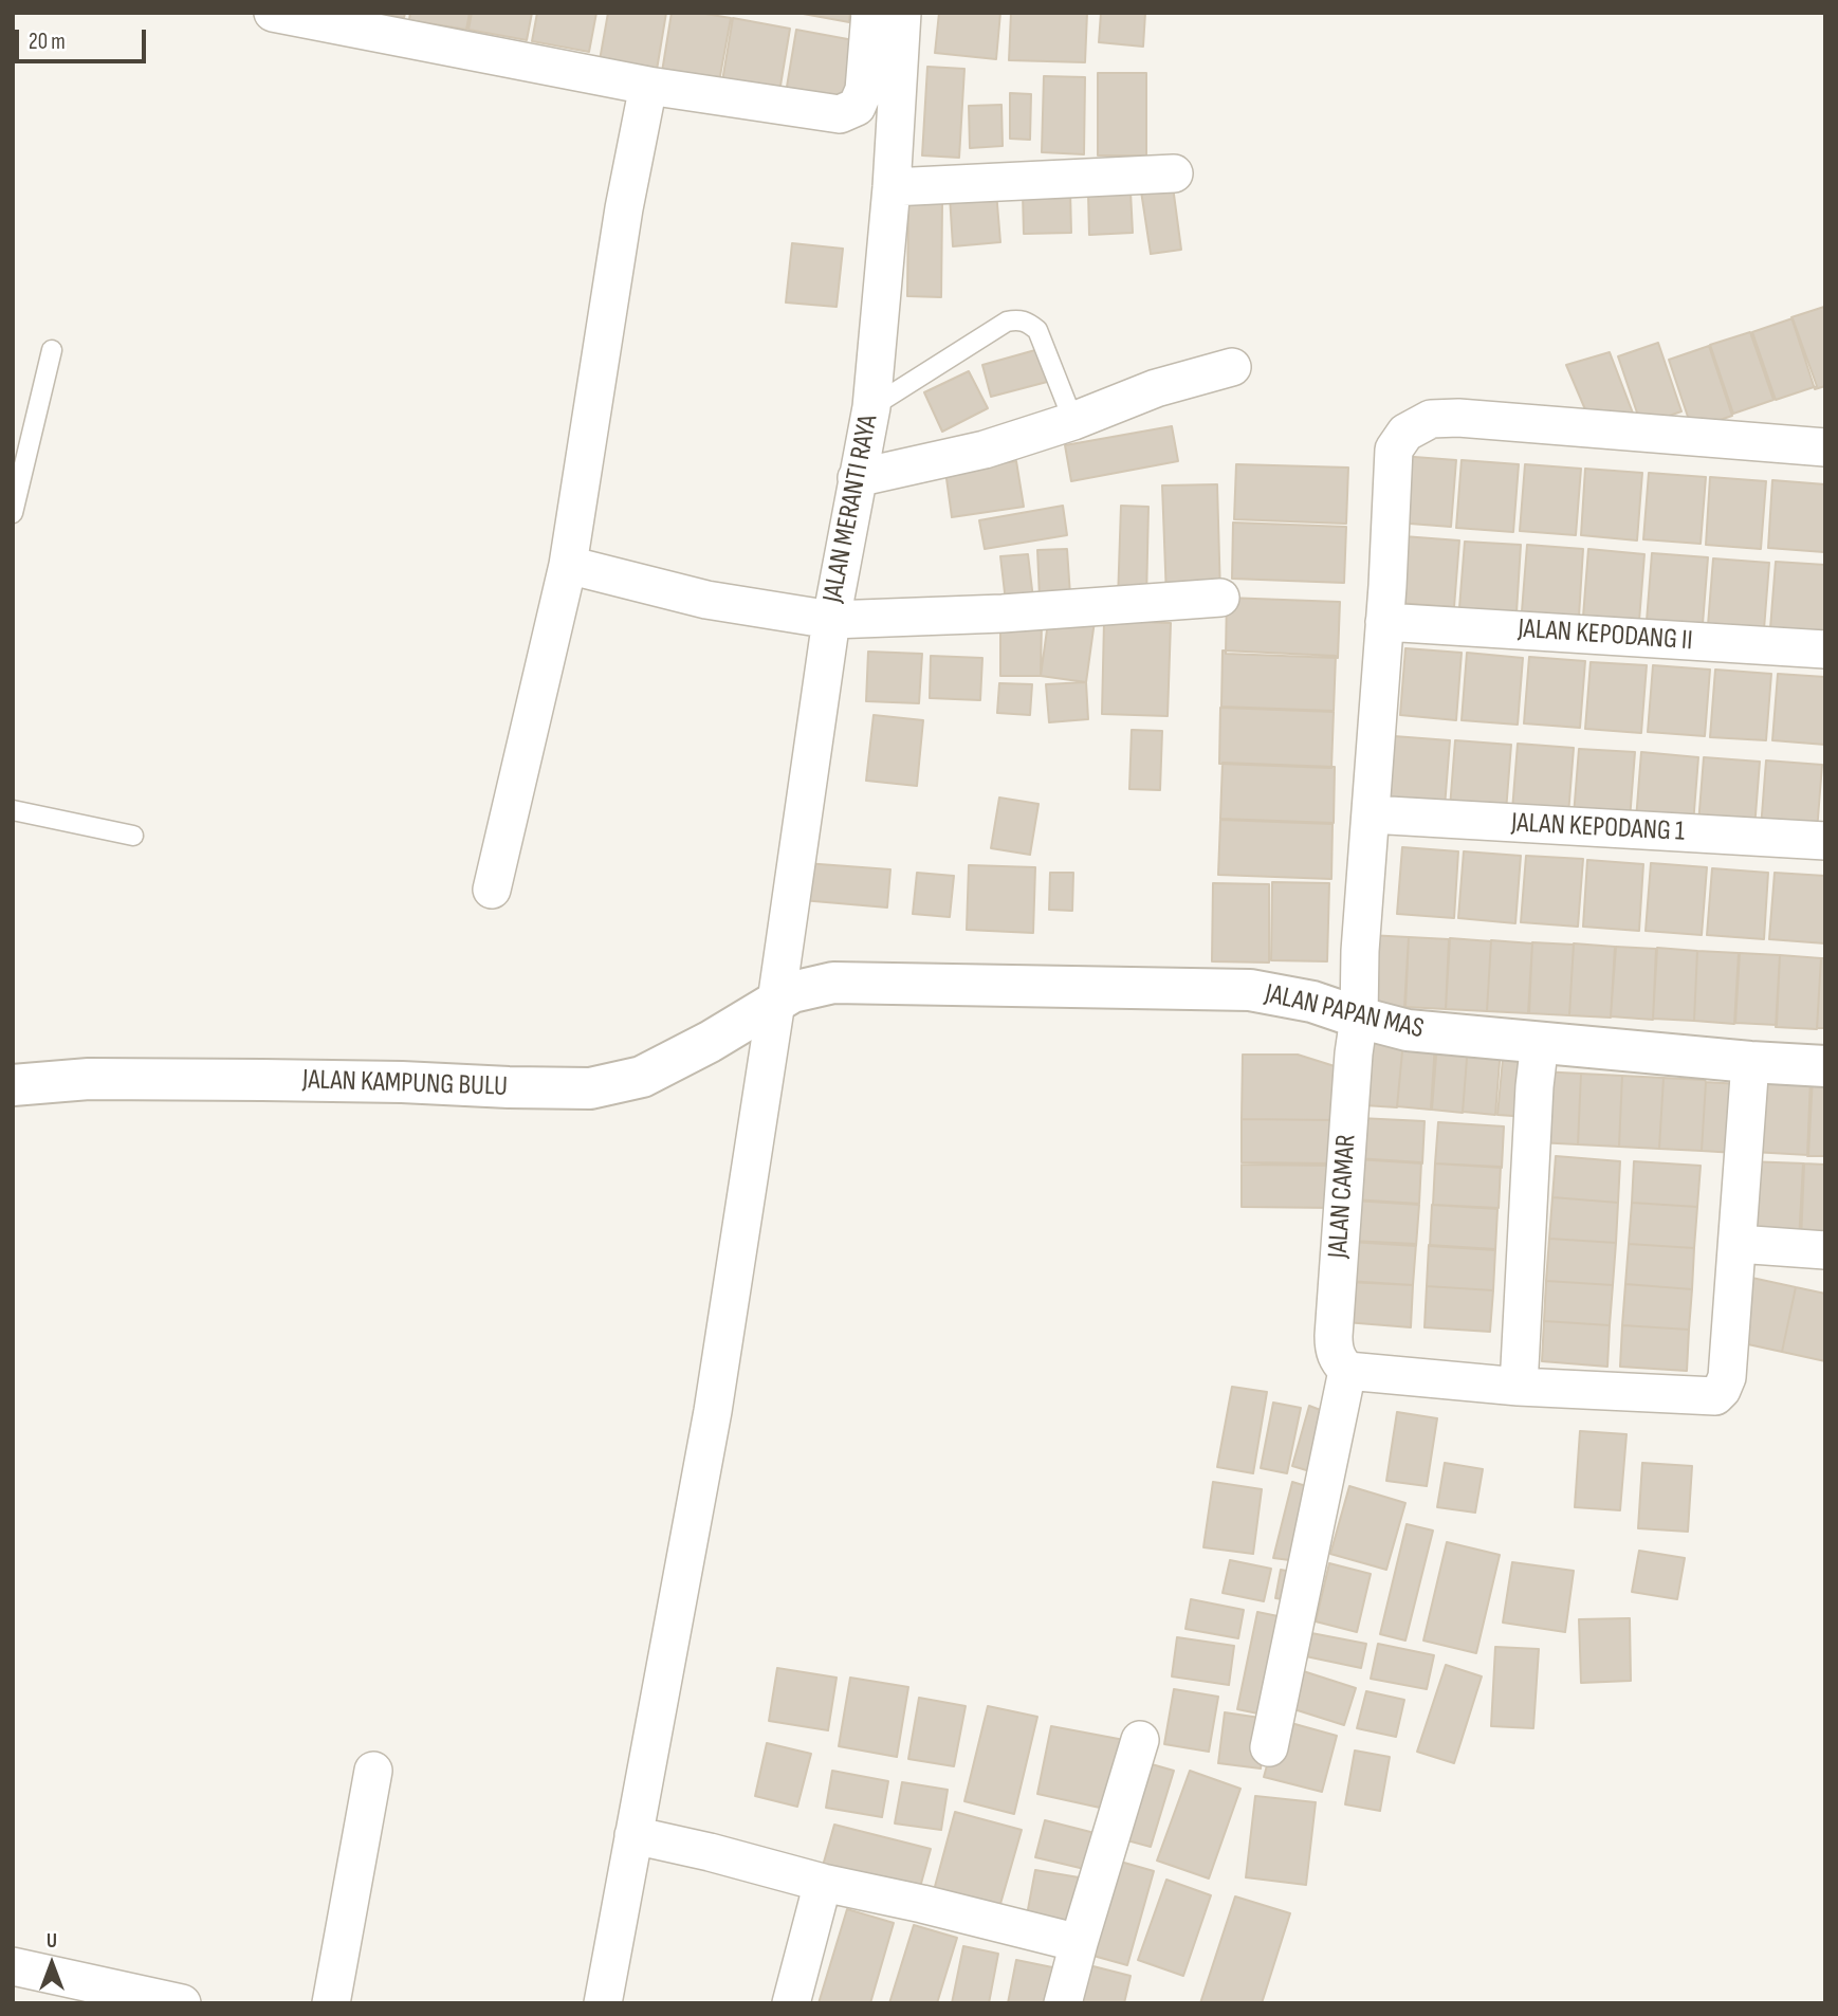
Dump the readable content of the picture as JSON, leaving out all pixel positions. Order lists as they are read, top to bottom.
{
  "streets": {
    "street": [
      "JALAN MERANTI RAYA",
      "JALAN KEPODANG II",
      "JALAN KEPODANG 1",
      "JALAN PAPAN MAS",
      "JALAN KAMPUNG BULU",
      "JALAN CAMAR"
    ]
  },
  "crossings": [
    ["JALAN MERANTI RAYA", "JALAN PAPAN MAS"],
    ["JALAN MERANTI RAYA", "JALAN KAMPUNG BULU"],
    ["JALAN KEPODANG II", "JALAN CAMAR"],
    ["JALAN KEPODANG 1", "JALAN CAMAR"],
    ["JALAN PAPAN MAS", "JALAN KAMPUNG BULU"],
    ["JALAN PAPAN MAS", "JALAN CAMAR"]
  ],
  "scale_bar": "20 m",
  "north": "top"
}
